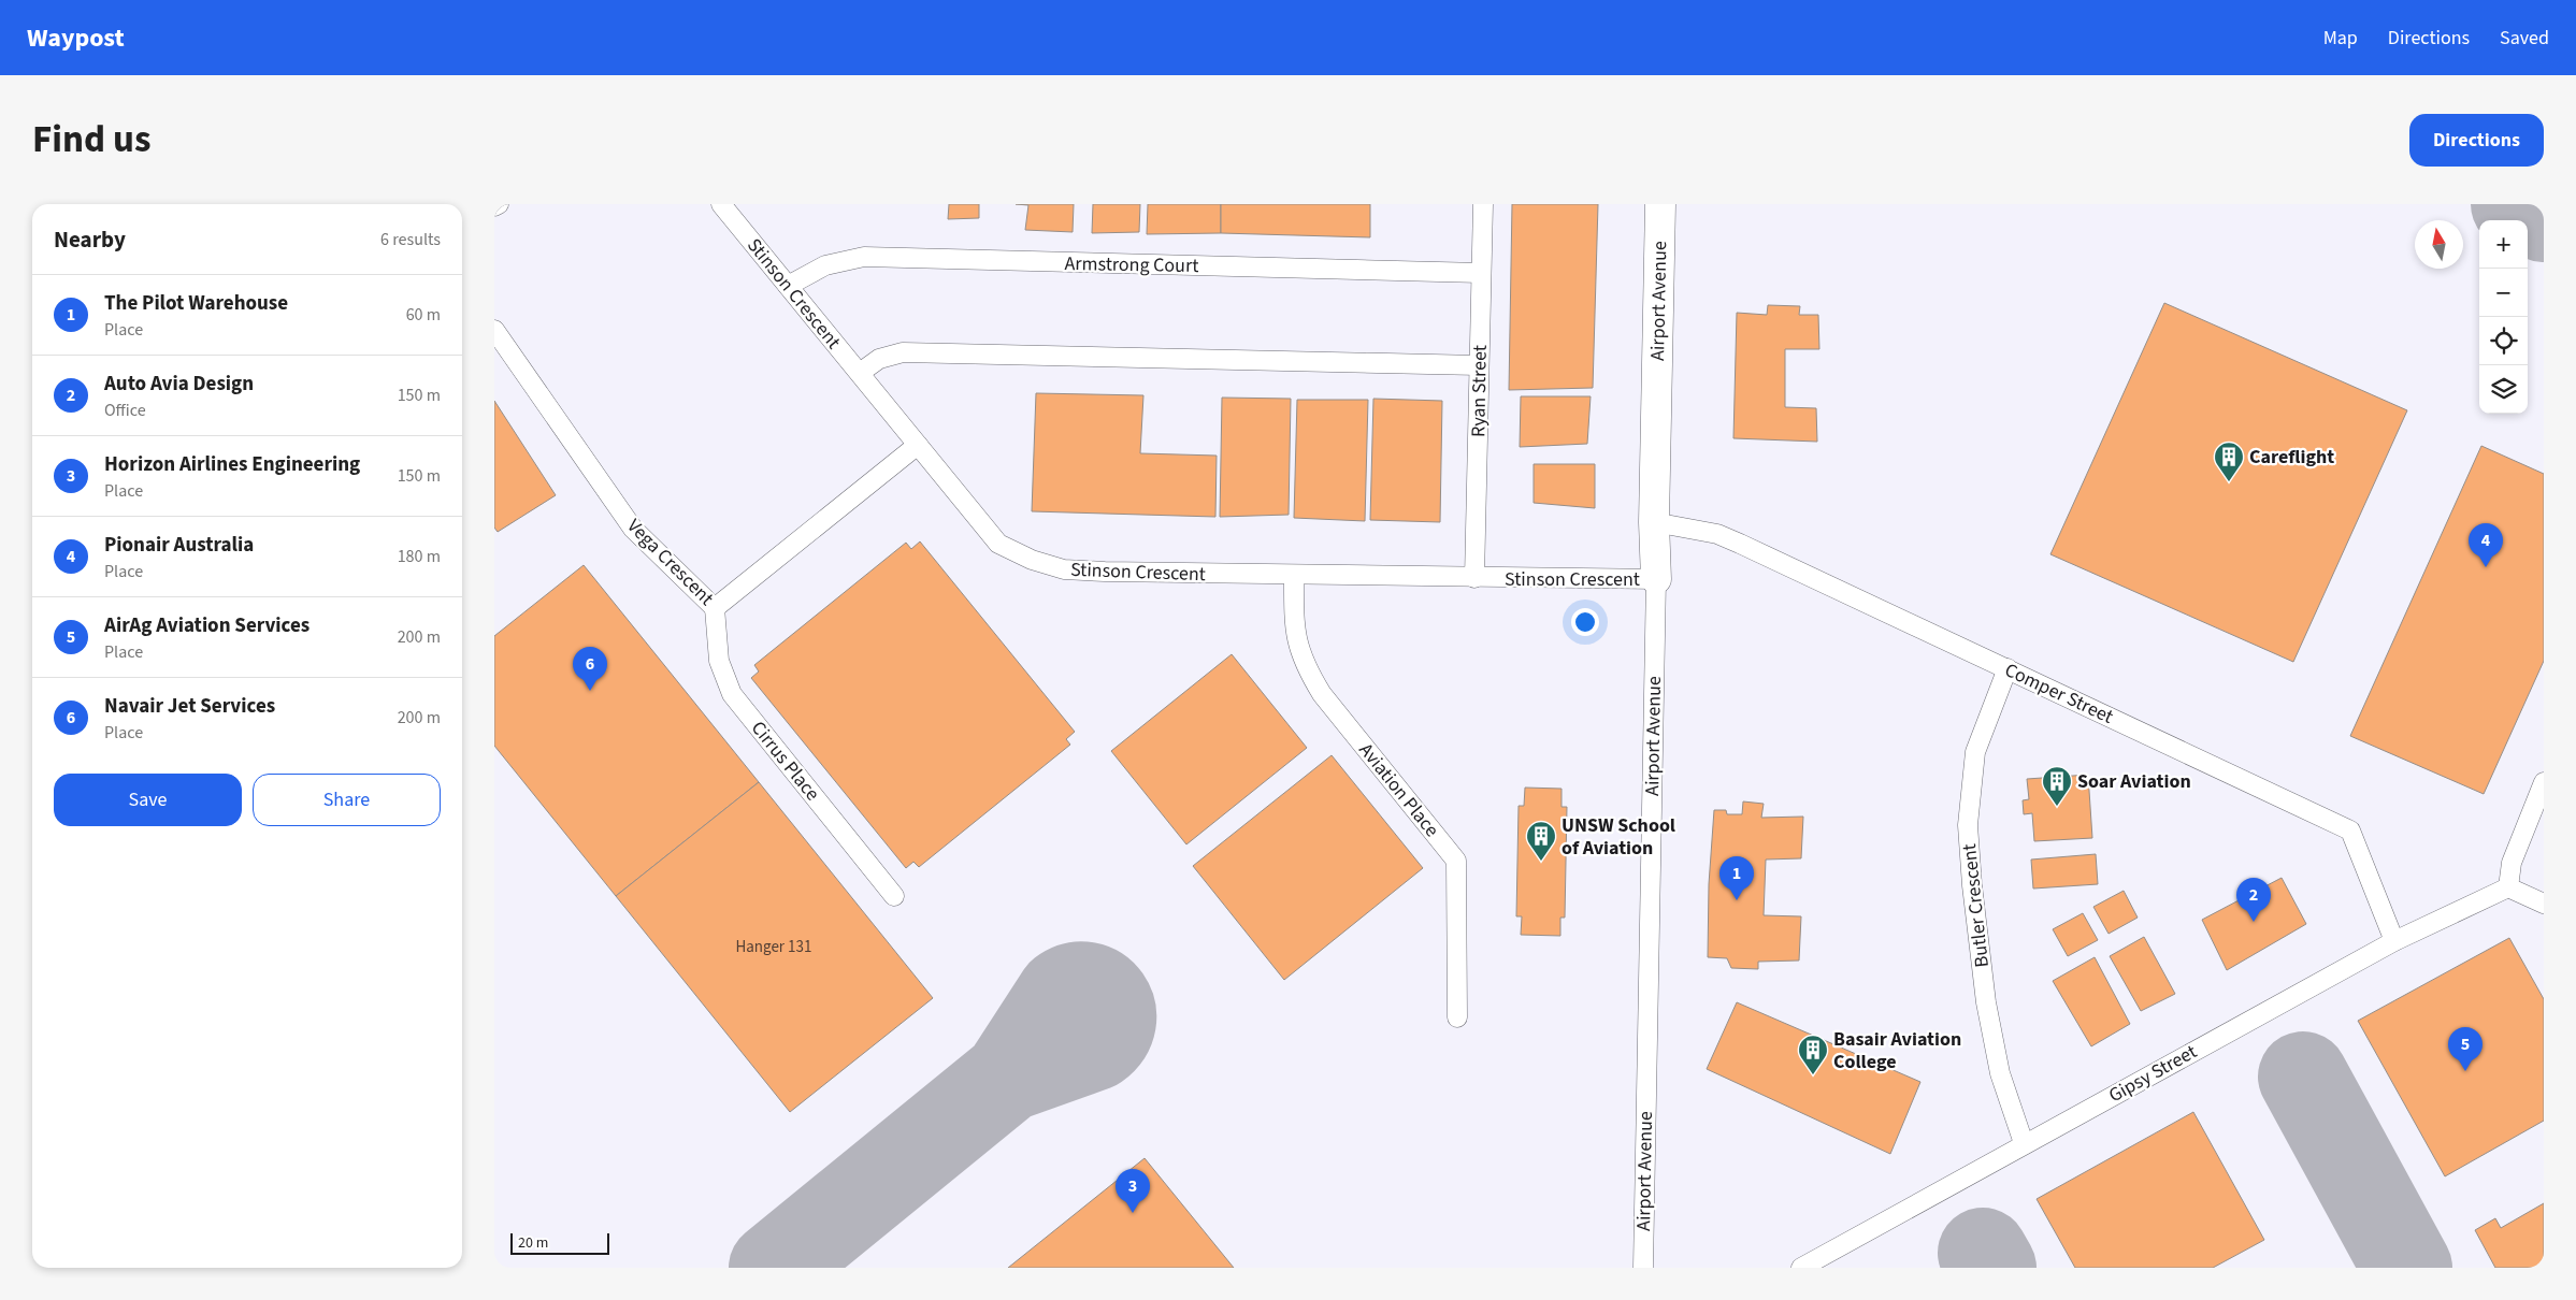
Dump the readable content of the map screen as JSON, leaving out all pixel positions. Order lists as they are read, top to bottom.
{
  "streets": {
    "street": ["Airport Avenue"],
    "lane": [
      "Armstrong Court",
      "Stinson Crescent",
      "Ryan Street",
      "Vega Crescent",
      "Comper Street",
      "Cirrus Place",
      "Aviation Place",
      "Butler Crescent",
      "Gipsy Street"
    ]
  },
  "crossings": [
    ["Armstrong Court", "Stinson Crescent"],
    ["Armstrong Court", "Ryan Street"],
    ["Stinson Crescent", "Airport Avenue"],
    ["Stinson Crescent", "Ryan Street"],
    ["Stinson Crescent", "Vega Crescent"],
    ["Stinson Crescent", "Aviation Place"],
    ["Airport Avenue", "Comper Street"],
    ["Vega Crescent", "Cirrus Place"],
    ["Comper Street", "Butler Crescent"],
    ["Comper Street", "Gipsy Street"],
    ["Butler Crescent", "Gipsy Street"]
  ],
  "places": {
    "building": [
      "Careflight",
      "Soar Aviation",
      "UNSW School of Aviation",
      "Basair Aviation College"
    ]
  },
  "house_numbers": ["Hanger 131"],
  "scale_bar": "20 m",
  "north": "top",
  "page": {
    "header": "Waypost",
    "nav": ["Map", "Directions", "Saved"],
    "title": "Find us",
    "buttons": [
      "Directions",
      ["Save", "Share"]
    ],
    "heading": ["Nearby", "6 results"],
    "map_buttons": ["+", "−"],
    "list": [
      {
        "mark": "1",
        "name": "The Pilot Warehouse",
        "note": "Place",
        "value": "60 m"
      },
      {
        "mark": "2",
        "name": "Auto Avia Design",
        "note": "Office",
        "value": "150 m"
      },
      {
        "mark": "3",
        "name": "Horizon Airlines Engineering",
        "note": "Place",
        "value": "150 m"
      },
      {
        "mark": "4",
        "name": "Pionair Australia",
        "note": "Place",
        "value": "180 m"
      },
      {
        "mark": "5",
        "name": "AirAg Aviation Services",
        "note": "Place",
        "value": "200 m"
      },
      {
        "mark": "6",
        "name": "Navair Jet Services",
        "note": "Place",
        "value": "200 m"
      }
    ],
    "pins": [
      "4",
      "6",
      "1",
      "2",
      "5",
      "3"
    ],
    "scale": "20 m"
  }
}
